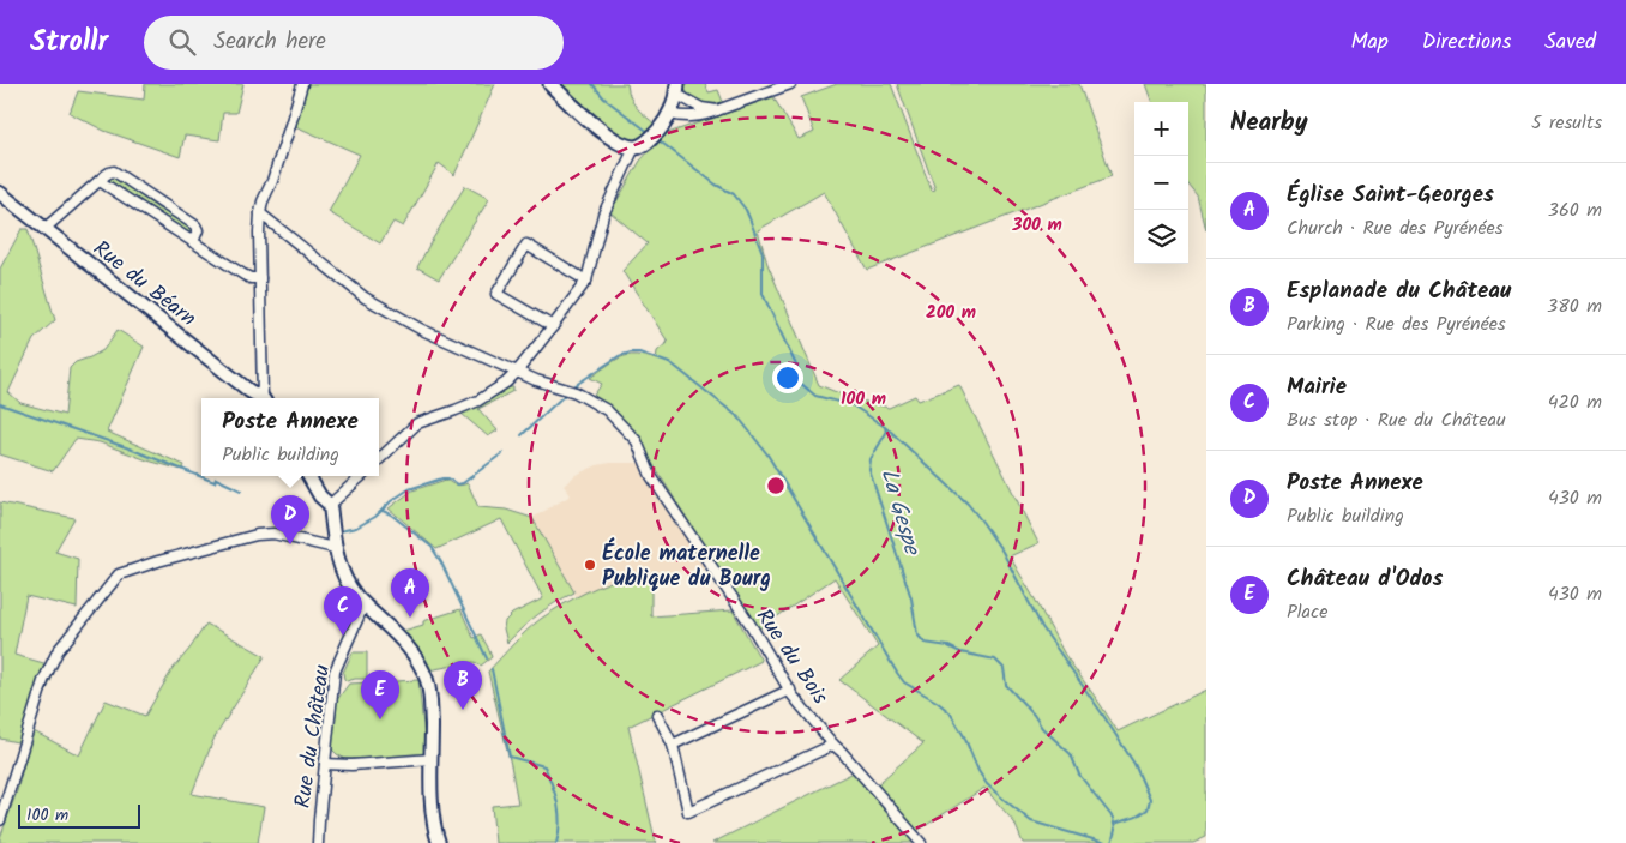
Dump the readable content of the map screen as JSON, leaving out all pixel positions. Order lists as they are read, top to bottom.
{
  "streets": {
    "street": ["Rue du Béarn", "Rue du Bois", "Rue du Château"]
  },
  "water": ["La Gespe"],
  "places": ["École maternelle Publique du Bourg"],
  "scale_bar": "100 m",
  "page": {
    "header": "Strollr",
    "search": "Search here",
    "nav": ["Map", "Directions", "Saved"],
    "heading": ["Nearby", "5 results"],
    "map_buttons": ["+", "−"],
    "list": [
      {
        "mark": "A",
        "name": "Église Saint-Georges",
        "note": "Church · Rue des Pyrénées",
        "value": "360 m"
      },
      {
        "mark": "B",
        "name": "Esplanade du Château",
        "note": "Parking · Rue des Pyrénées",
        "value": "380 m"
      },
      {
        "mark": "C",
        "name": "Mairie",
        "note": "Bus stop · Rue du Château",
        "value": "420 m"
      },
      {
        "mark": "D",
        "name": "Poste Annexe",
        "note": "Public building",
        "value": "430 m"
      },
      {
        "mark": "E",
        "name": "Château d'Odos",
        "note": "Place",
        "value": "430 m"
      }
    ],
    "popup": ["Poste Annexe", "Public building"],
    "pins": [
      "D",
      "A",
      "C",
      "B",
      "E"
    ],
    "scale": "100 m"
  },
  "rings": ["300 m", "200 m", "100 m"]
}
